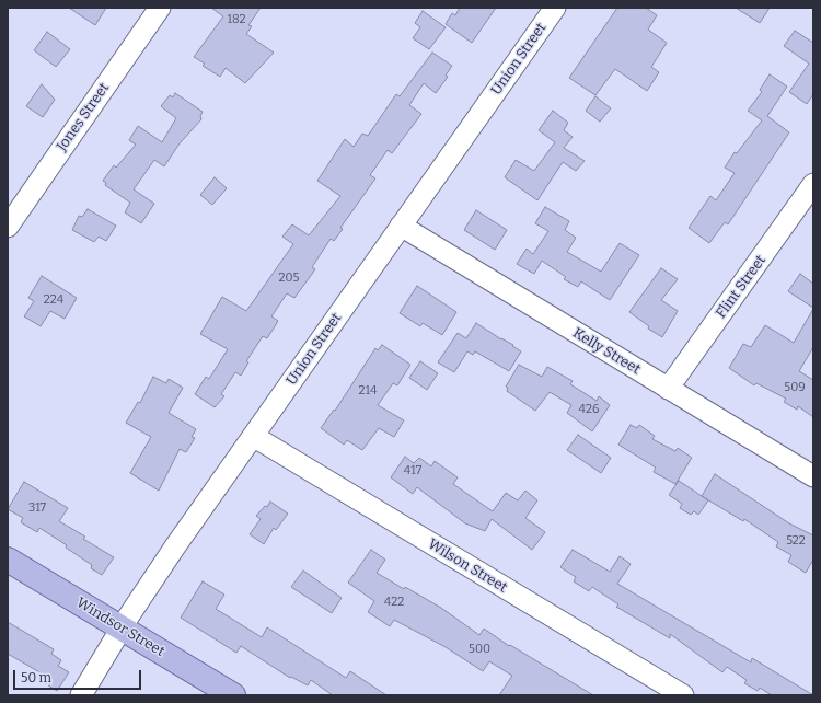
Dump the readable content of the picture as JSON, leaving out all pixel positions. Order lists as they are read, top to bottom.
{
  "streets": {
    "main road": ["Windsor Street"],
    "street": [
      "Union Street",
      "Jones Street",
      "Flint Street",
      "Kelly Street",
      "Wilson Street"
    ]
  },
  "crossings": [
    ["Union Street", "Kelly Street"],
    ["Union Street", "Wilson Street"],
    ["Union Street", "Windsor Street"],
    ["Flint Street", "Kelly Street"]
  ],
  "house_numbers": [
    "182",
    "205",
    "224",
    "509",
    "214",
    "426",
    "417",
    "317",
    "522",
    "422",
    "500"
  ],
  "scale_bar": "50 m"
}
